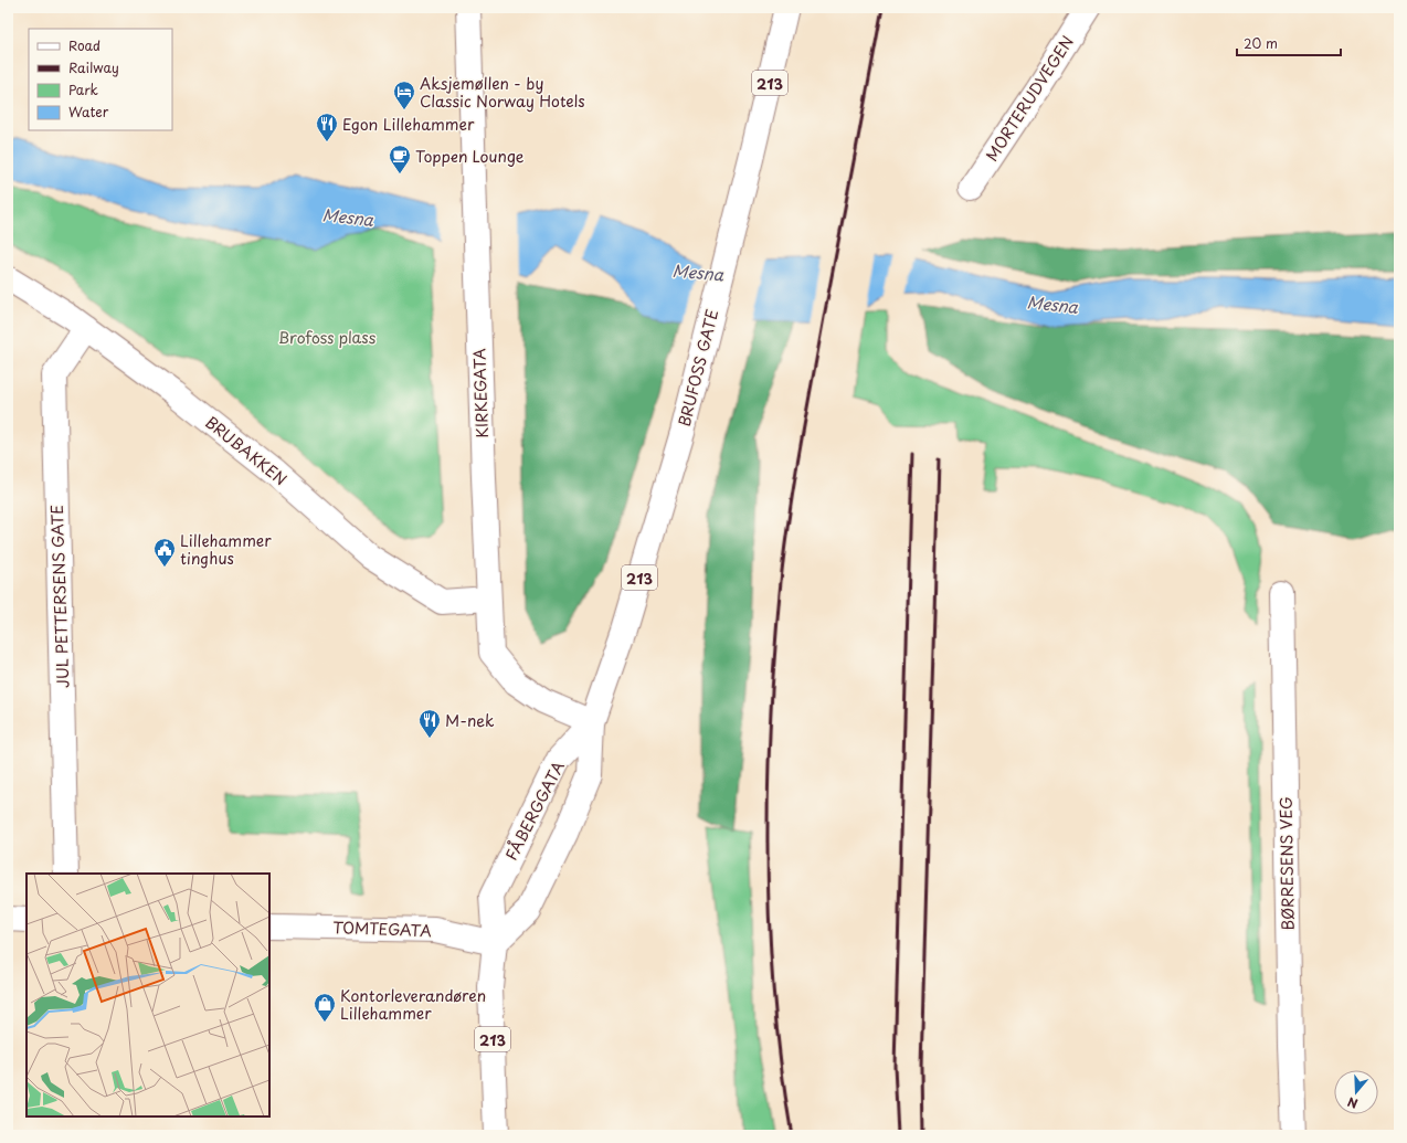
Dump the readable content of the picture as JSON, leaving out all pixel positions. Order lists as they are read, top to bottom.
{
  "streets": {
    "street": [
      "213",
      "MORTERUDVEGEN",
      "BRUFOSS GATE",
      "KIRKEGATA",
      "BRUBAKKEN",
      "JUL PETTERSENS GATE",
      "FÅBERGGATA",
      "BØRRESENS VEG",
      "TOMTEGATA"
    ]
  },
  "crossings": [
    ["BRUFOSS GATE", "KIRKEGATA"],
    ["BRUFOSS GATE", "FÅBERGGATA"],
    ["KIRKEGATA", "BRUBAKKEN"],
    ["KIRKEGATA", "FÅBERGGATA"],
    ["BRUBAKKEN", "JUL PETTERSENS GATE"],
    ["FÅBERGGATA", "TOMTEGATA"]
  ],
  "water": ["Mesna"],
  "parks": ["Brofoss plass"],
  "places": {
    "hotel": ["Aksjemøllen - by Classic Norway Hotels"],
    "restaurant": ["Egon Lillehammer", "M-nek"],
    "cafe": ["Toppen Lounge"],
    "public building": ["Lillehammer tinghus"],
    "shop": ["Kontorleverandøren Lillehammer"]
  },
  "legend": [
    "Road",
    "Railway",
    "Park",
    "Water"
  ],
  "scale_bar": "20 m",
  "north": "bottom"
}
